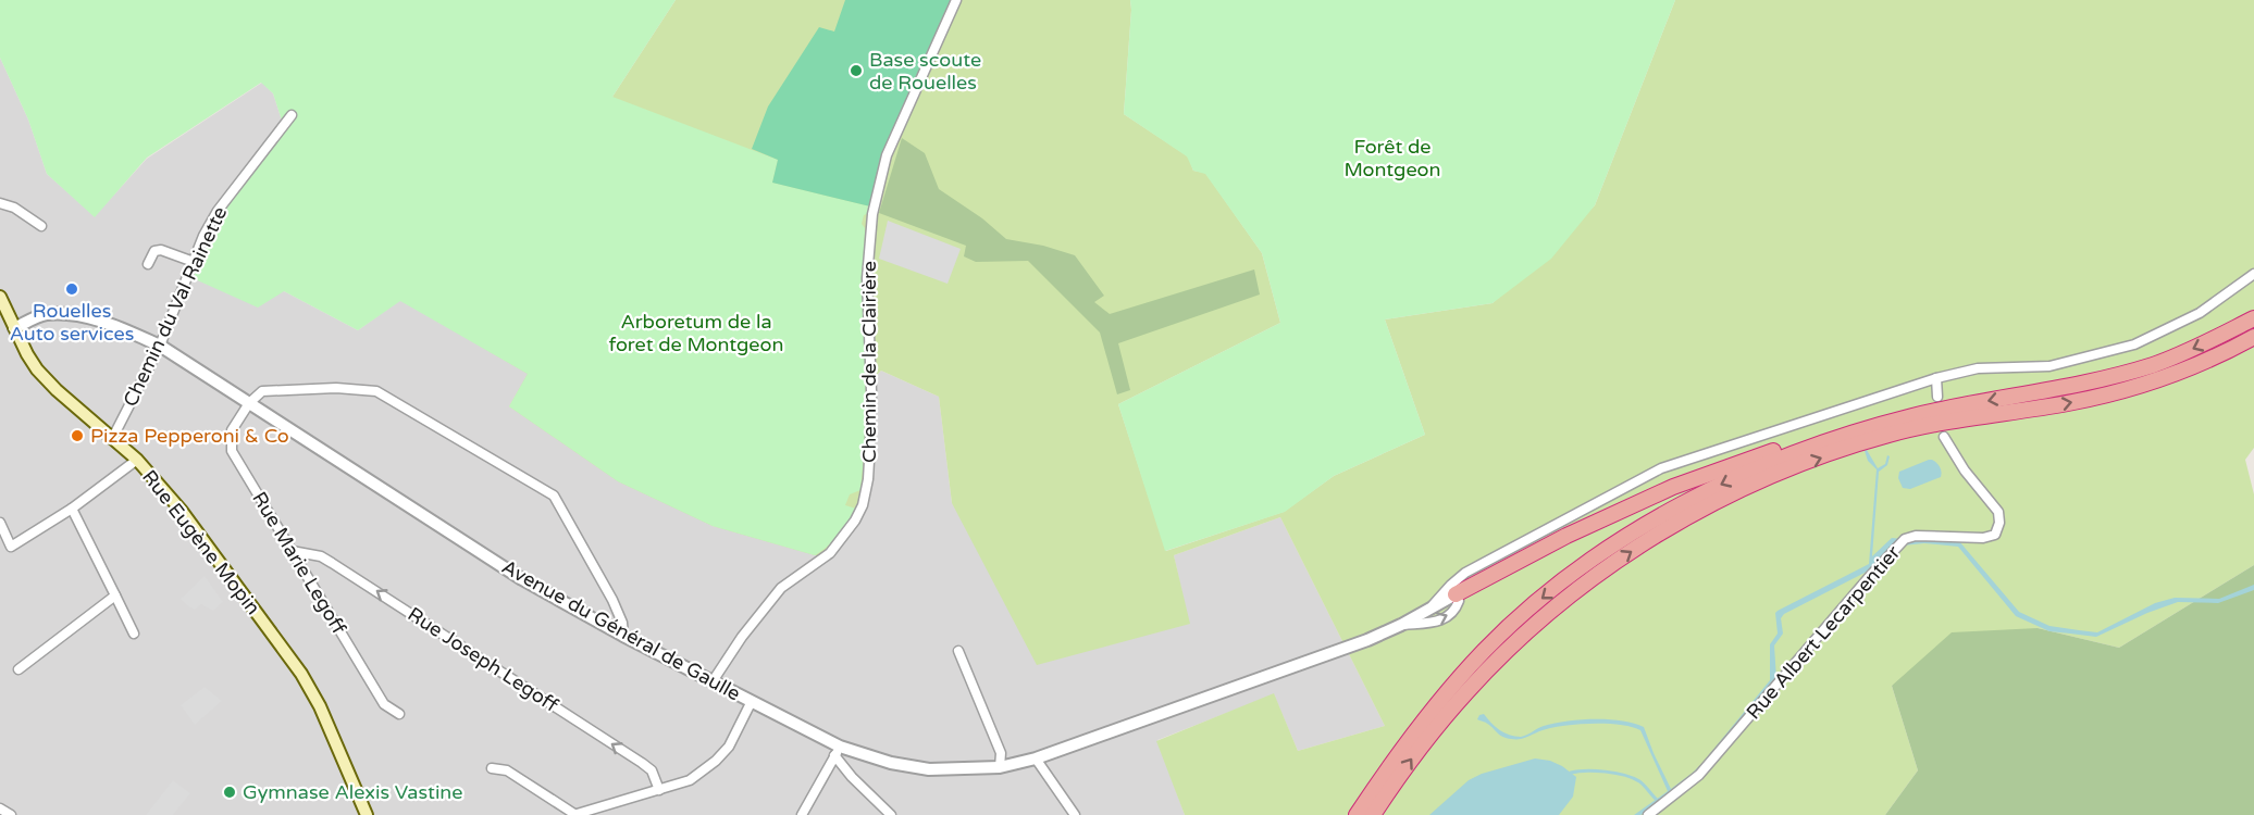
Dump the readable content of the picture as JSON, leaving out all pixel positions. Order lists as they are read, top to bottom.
{
  "streets": {
    "main road": ["Rue Eugène Mopin"],
    "street": [
      "Chemin du Val Rainette",
      "Chemin de la Clairière",
      "Rue Marie Legoff",
      "Avenue du Général de Gaulle",
      "Rue Albert Lecarpentier",
      "Rue Joseph Legoff"
    ]
  },
  "crossings": [
    ["Chemin du Val Rainette", "Rue Eugène Mopin"],
    ["Chemin du Val Rainette", "Avenue du Général de Gaulle"],
    ["Chemin de la Clairière", "Avenue du Général de Gaulle"],
    ["Rue Eugène Mopin", "Avenue du Général de Gaulle"],
    ["Rue Marie Legoff", "Avenue du Général de Gaulle"],
    ["Rue Marie Legoff", "Rue Joseph Legoff"]
  ],
  "one_way": ["Rue Joseph Legoff"],
  "parks": ["Forêt de Montgeon", "Arboretum de la foret de Montgeon"],
  "places": [
    "Base scoute de Rouelles",
    "Rouelles Auto services",
    "Pizza Pepperoni & Co",
    "Gymnase Alexis Vastine"
  ]
}
